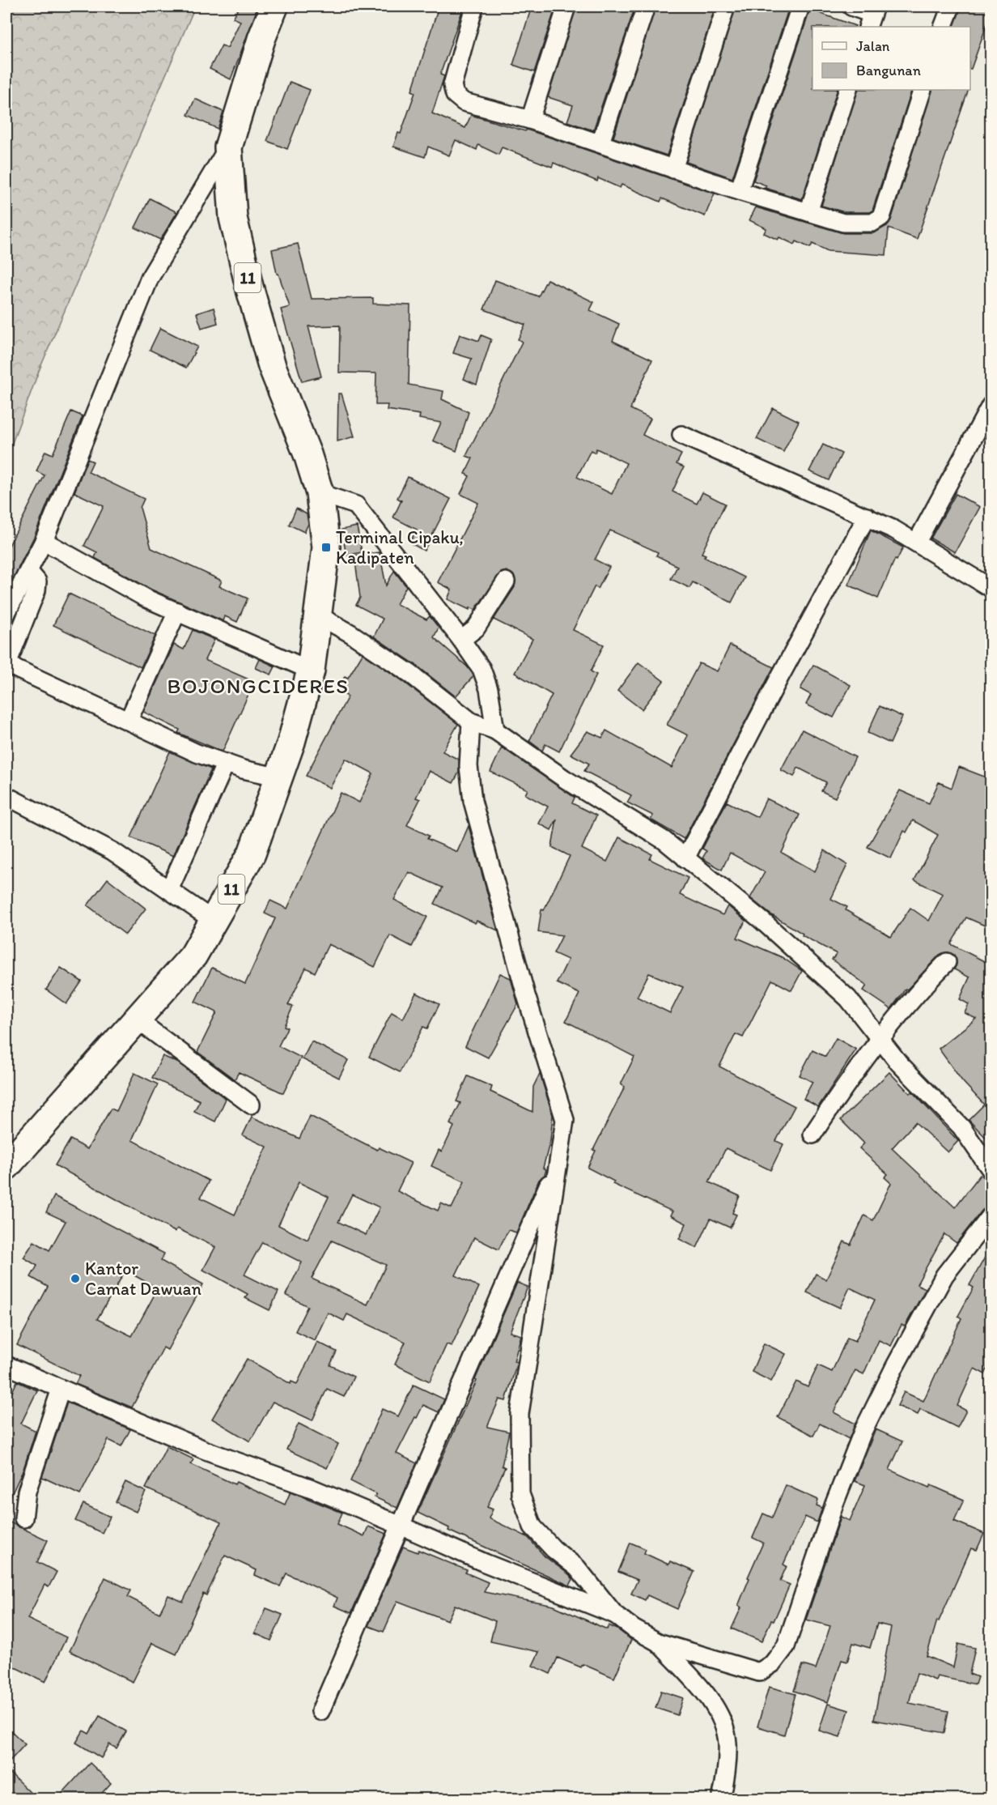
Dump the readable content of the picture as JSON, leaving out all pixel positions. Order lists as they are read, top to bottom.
{
  "streets": {
    "highway": ["11"]
  },
  "districts": ["BOJONGCIDERES"],
  "places": {
    "transit": ["Terminal Cipaku, Kadipaten"],
    "other": ["Kantor Camat Dawuan"]
  },
  "legend": ["Jalan", "Bangunan"]
}
